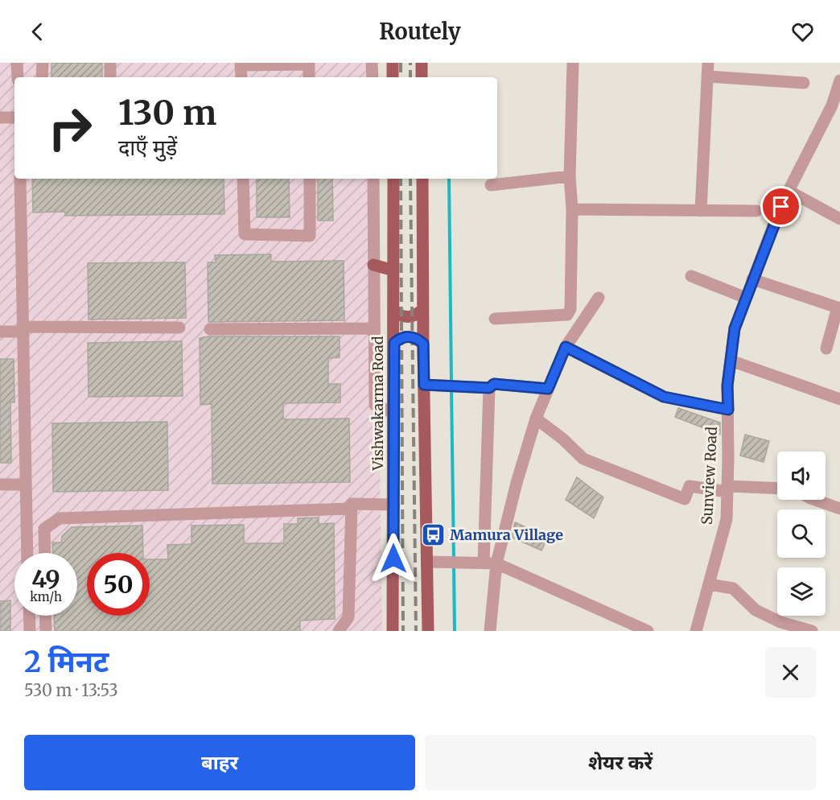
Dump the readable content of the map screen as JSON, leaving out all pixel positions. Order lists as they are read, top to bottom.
{
  "streets": {
    "main road": ["Vishwakarma Road"],
    "street": ["Sunview Road"]
  },
  "places": {
    "bus stop": ["Mamura Village"]
  },
  "page": {
    "header": "Routely",
    "turn": ["130 m", "दाएँ मुड़ें"],
    "speed": "49 km/h",
    "limit": "50",
    "heading": ["2 मिनट", "530 m · 13:53"],
    "buttons": ["बाहर", "शेयर करें"]
  }
}
